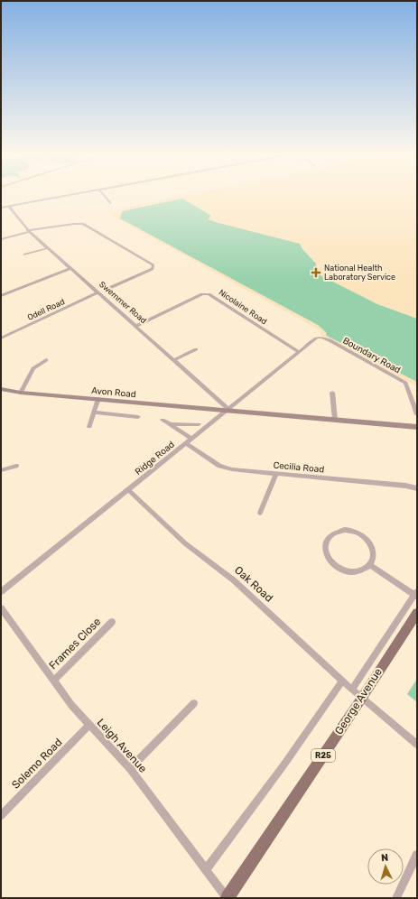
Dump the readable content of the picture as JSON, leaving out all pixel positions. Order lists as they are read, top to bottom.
{
  "streets": {
    "main road": ["Avon Road", "George Avenue", "R25"],
    "street": [
      "Swemmer Road",
      "Nicolaine Road",
      "Odell Road",
      "Boundary Road",
      "Ridge Road",
      "Cecilia Road",
      "Oak Road",
      "Frames Close",
      "Leigh Avenue",
      "Solemo Road"
    ]
  },
  "crossings": [
    ["Swemmer Road", "Nicolaine Road"],
    ["Swemmer Road", "Odell Road"],
    ["Swemmer Road", "Avon Road"],
    ["Swemmer Road", "Ridge Road"],
    ["Nicolaine Road", "Ridge Road"],
    ["Boundary Road", "Ridge Road"],
    ["Avon Road", "Ridge Road"],
    ["Ridge Road", "Cecilia Road"],
    ["Ridge Road", "Oak Road"],
    ["Oak Road", "George Avenue"],
    ["Frames Close", "Leigh Avenue"],
    ["George Avenue", "Leigh Avenue"],
    ["Leigh Avenue", "Solemo Road"]
  ],
  "places": {
    "health": ["National Health Laboratory Service"]
  },
  "north": "top"
}
